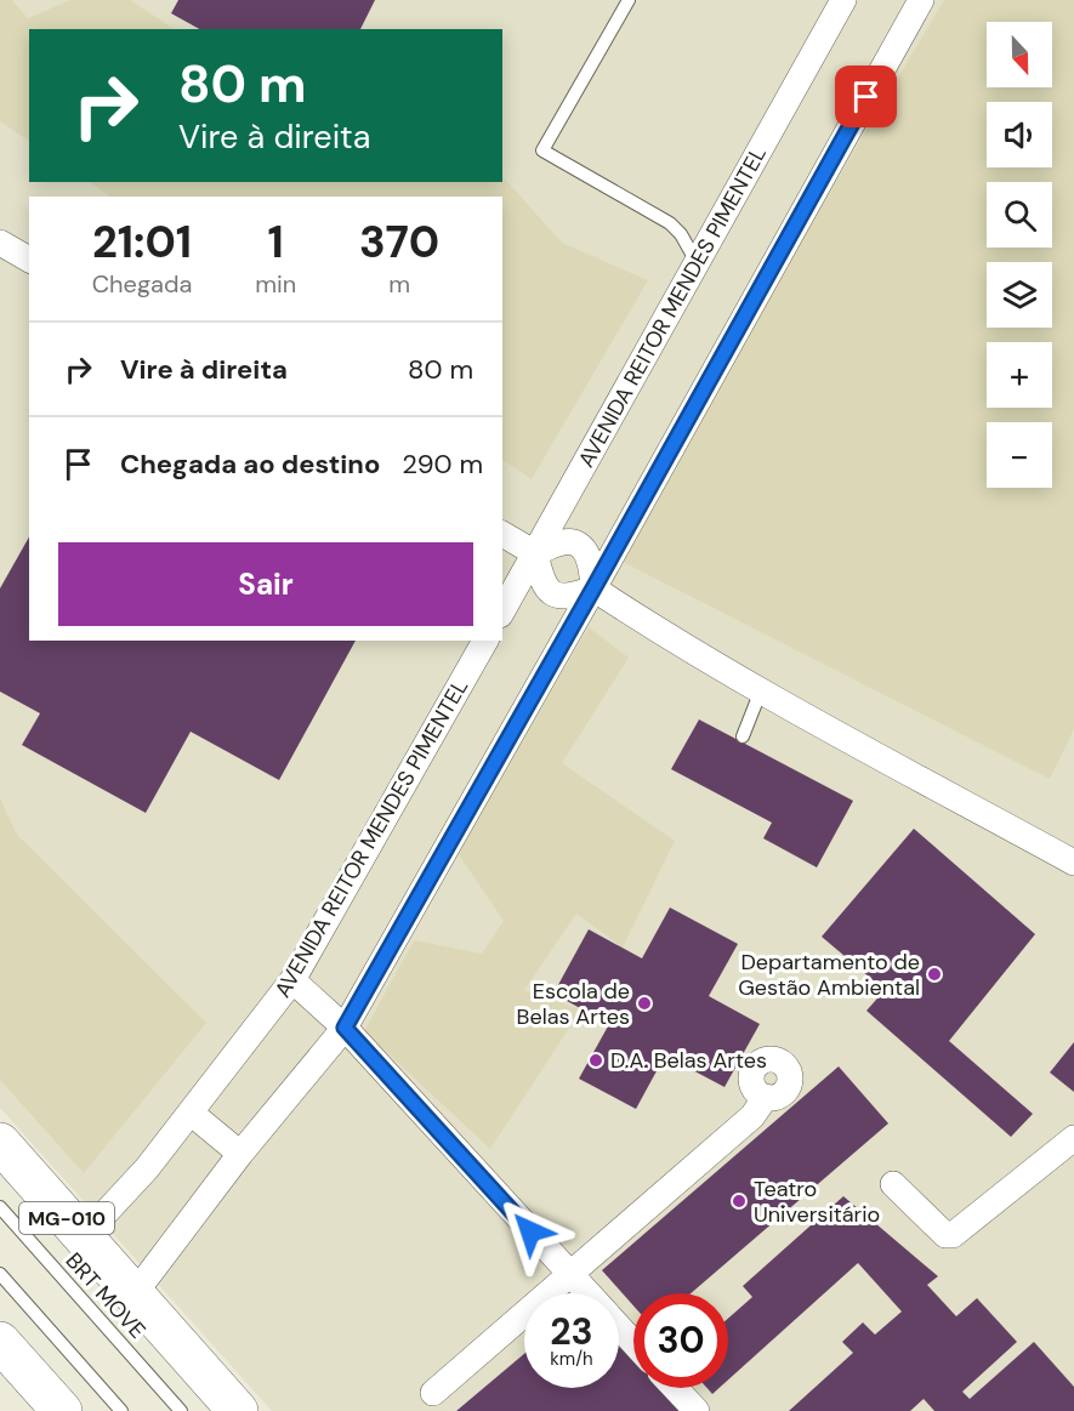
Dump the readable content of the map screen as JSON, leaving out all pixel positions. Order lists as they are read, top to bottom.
{
  "streets": {
    "highway": ["MG-010"],
    "street": ["AVENIDA REITOR MENDES PIMENTEL"],
    "lane": ["BRT MOVE"]
  },
  "crossings": [
    ["AVENIDA REITOR MENDES PIMENTEL", "MG-010"]
  ],
  "places": [
    "Departamento de Gestão Ambiental",
    "Escola de Belas Artes",
    "D.A. Belas Artes",
    "Teatro Universitário"
  ],
  "north": "bottom",
  "page": {
    "map_buttons": ["+", "−"],
    "turn": ["80 m", "Vire à direita"],
    "eta": [
      "21:01",
      "Chegada",
      "1",
      "min",
      "370",
      "m"
    ],
    "list": [
      {
        "name": "Vire à direita",
        "value": "80 m"
      },
      {
        "name": "Chegada ao destino",
        "value": "290 m"
      }
    ],
    "buttons": "Sair",
    "speed": "23 km/h",
    "limit": "30"
  }
}
